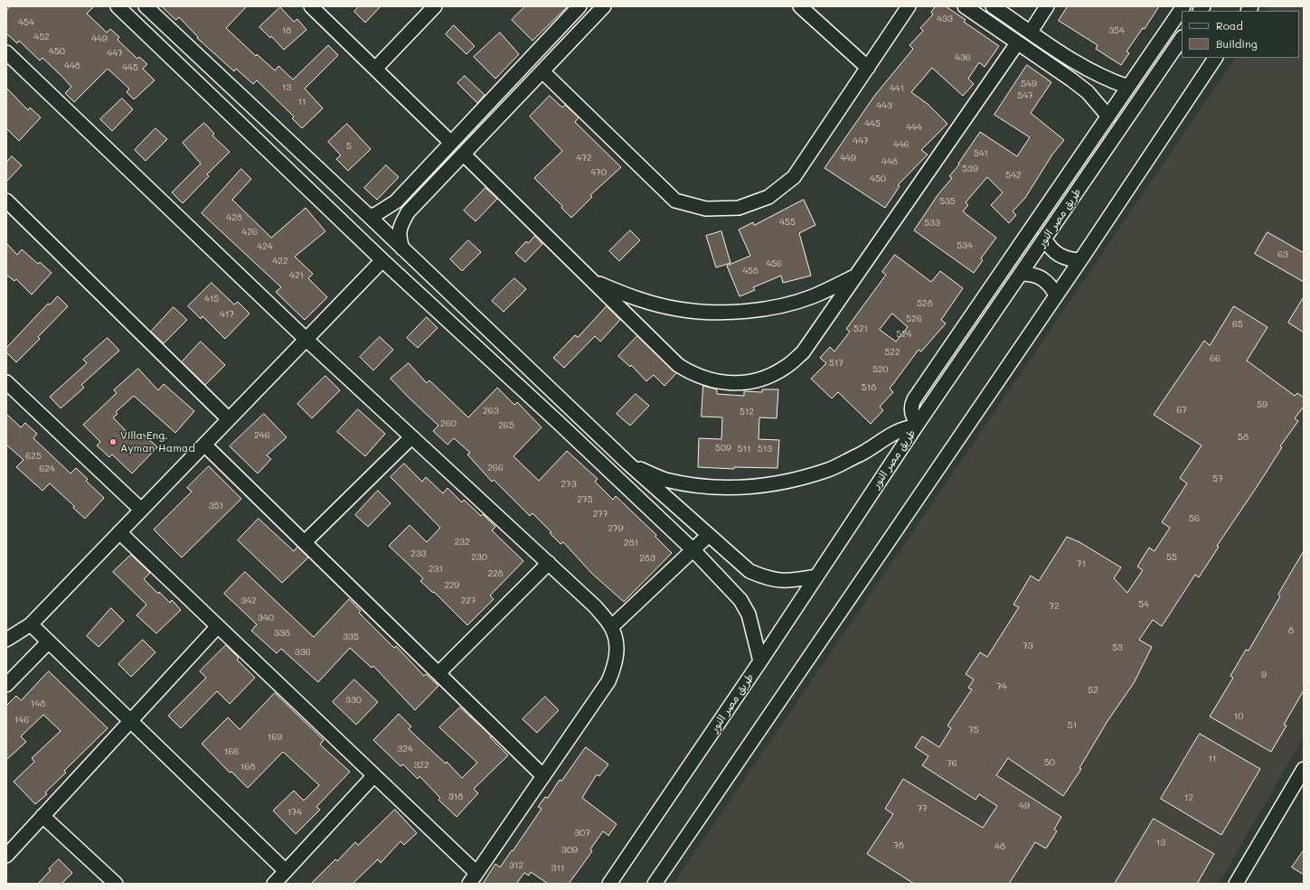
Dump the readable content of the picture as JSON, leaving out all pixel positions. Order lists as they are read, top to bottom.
{
  "streets": {
    "street": ["طريق مصر النور"]
  },
  "places": ["Villa Eng. Ayman Hamad"],
  "house_numbers": [
    "433",
    "454",
    "18",
    "354",
    "452",
    "449",
    "450",
    "447",
    "436",
    "448",
    "445",
    "549",
    "13",
    "441",
    "547",
    "11",
    "443",
    "445",
    "444",
    "447",
    "446",
    "5",
    "541",
    "472",
    "449",
    "448",
    "539",
    "470",
    "542",
    "450",
    "535",
    "428",
    "455",
    "533",
    "426",
    "534",
    "424",
    "63",
    "422",
    "456",
    "458",
    "421",
    "415",
    "528",
    "417",
    "526",
    "65",
    "521",
    "524",
    "522",
    "66",
    "517",
    "520",
    "518",
    "59",
    "67",
    "263",
    "512",
    "260",
    "265",
    "246",
    "58",
    "509",
    "511",
    "513",
    "625",
    "266",
    "624",
    "57",
    "273",
    "275",
    "351",
    "277",
    "56",
    "279",
    "232",
    "281",
    "233",
    "230",
    "55",
    "283",
    "71",
    "231",
    "228",
    "229",
    "342",
    "227",
    "54",
    "72",
    "340",
    "8",
    "338",
    "335",
    "73",
    "53",
    "336",
    "9",
    "74",
    "52",
    "330",
    "148",
    "10",
    "146",
    "51",
    "75",
    "169",
    "324",
    "166",
    "11",
    "50",
    "76",
    "322",
    "168",
    "318",
    "12",
    "49",
    "77",
    "174",
    "307",
    "13",
    "78",
    "48",
    "309",
    "312",
    "311"
  ],
  "legend": ["Road", "Building"]
}
